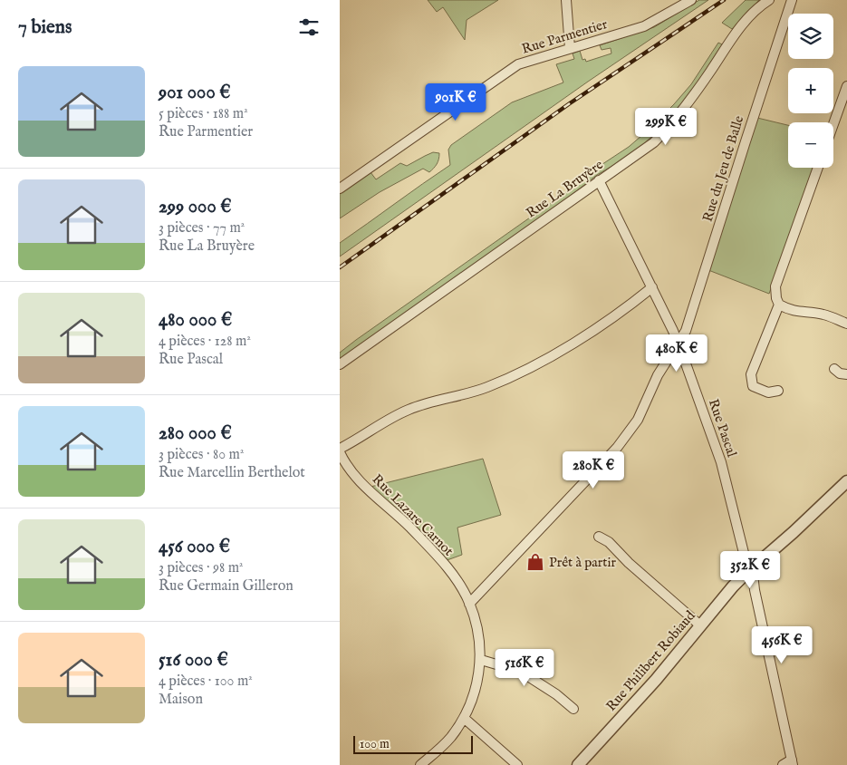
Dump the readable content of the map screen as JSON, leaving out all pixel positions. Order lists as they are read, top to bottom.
{
  "streets": {
    "street": [
      "Rue Parmentier",
      "Rue du Jeu de Balle",
      "Rue La Bruyère",
      "Rue Pascal",
      "Rue Lazare Carnot",
      "Rue Philibert Robiaud"
    ]
  },
  "crossings": [
    ["Rue du Jeu de Balle", "Rue Pascal"],
    ["Rue du Jeu de Balle", "Rue Lazare Carnot"],
    ["Rue La Bruyère", "Rue Pascal"],
    ["Rue Pascal", "Rue Philibert Robiaud"]
  ],
  "places": {
    "shop": ["Prêt à partir"]
  },
  "scale_bar": "100 m",
  "page": {
    "heading": "7 biens",
    "map_buttons": ["+", "−"],
    "list": [
      {
        "name": "901 000 €",
        "note": "5 pièces · 188 m² · Rue Parmentier"
      },
      {
        "name": "299 000 €",
        "note": "3 pièces · 77 m² · Rue La Bruyère"
      },
      {
        "name": "480 000 €",
        "note": "4 pièces · 128 m² · Rue Pascal"
      },
      {
        "name": "280 000 €",
        "note": "3 pièces · 80 m² · Rue Marcellin Berthelot"
      },
      {
        "name": "456 000 €",
        "note": "3 pièces · 98 m² · Rue Germain Gilleron"
      },
      {
        "name": "516 000 €",
        "note": "4 pièces · 100 m² · Maison"
      }
    ],
    "price": [
      "901K €",
      "299K €",
      "480K €",
      "280K €",
      "352K €",
      "456K €",
      "516K €"
    ],
    "scale": "100 m"
  }
}
